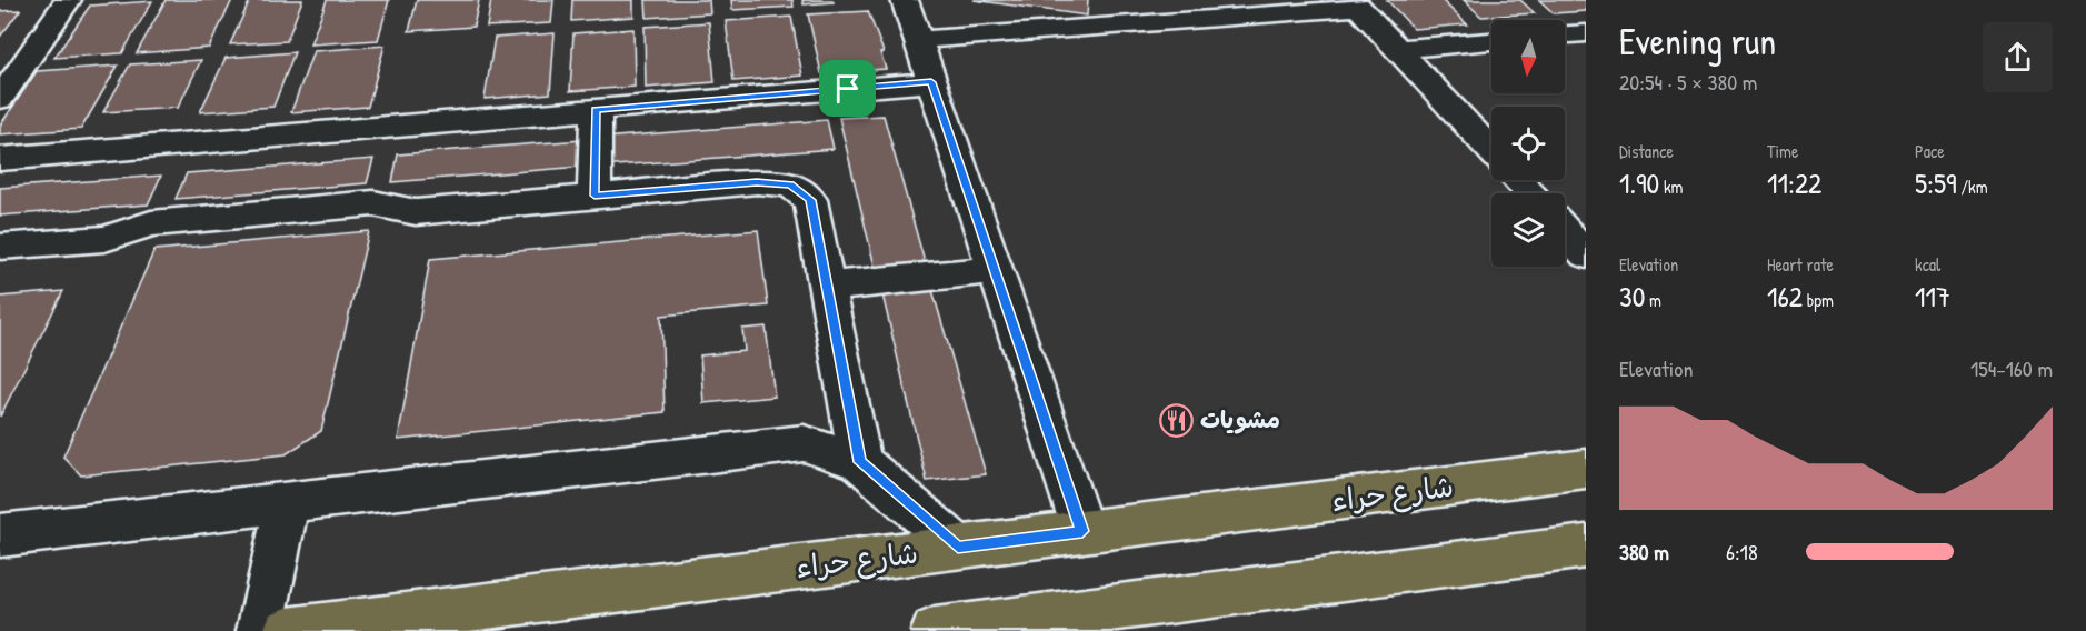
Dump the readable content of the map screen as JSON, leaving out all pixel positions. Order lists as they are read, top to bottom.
{
  "streets": {
    "main road": ["شارع حراء"]
  },
  "places": {
    "restaurant": ["مشويات"]
  },
  "north": "bottom",
  "page": {
    "heading": ["Evening run", "20:54 · 5 × 380 m"],
    "stats": [
      ["Distance", "1.90 km"],
      ["Time", "11:22"],
      ["Pace", "5:59 /km"],
      ["Elevation", "30 m"],
      ["Heart rate", "162 bpm"],
      ["kcal", "117"]
    ],
    "chart": ["Elevation", "154–160 m"],
    "list": [
      {
        "name": "380 m",
        "note": "6:18"
      }
    ]
  }
}
